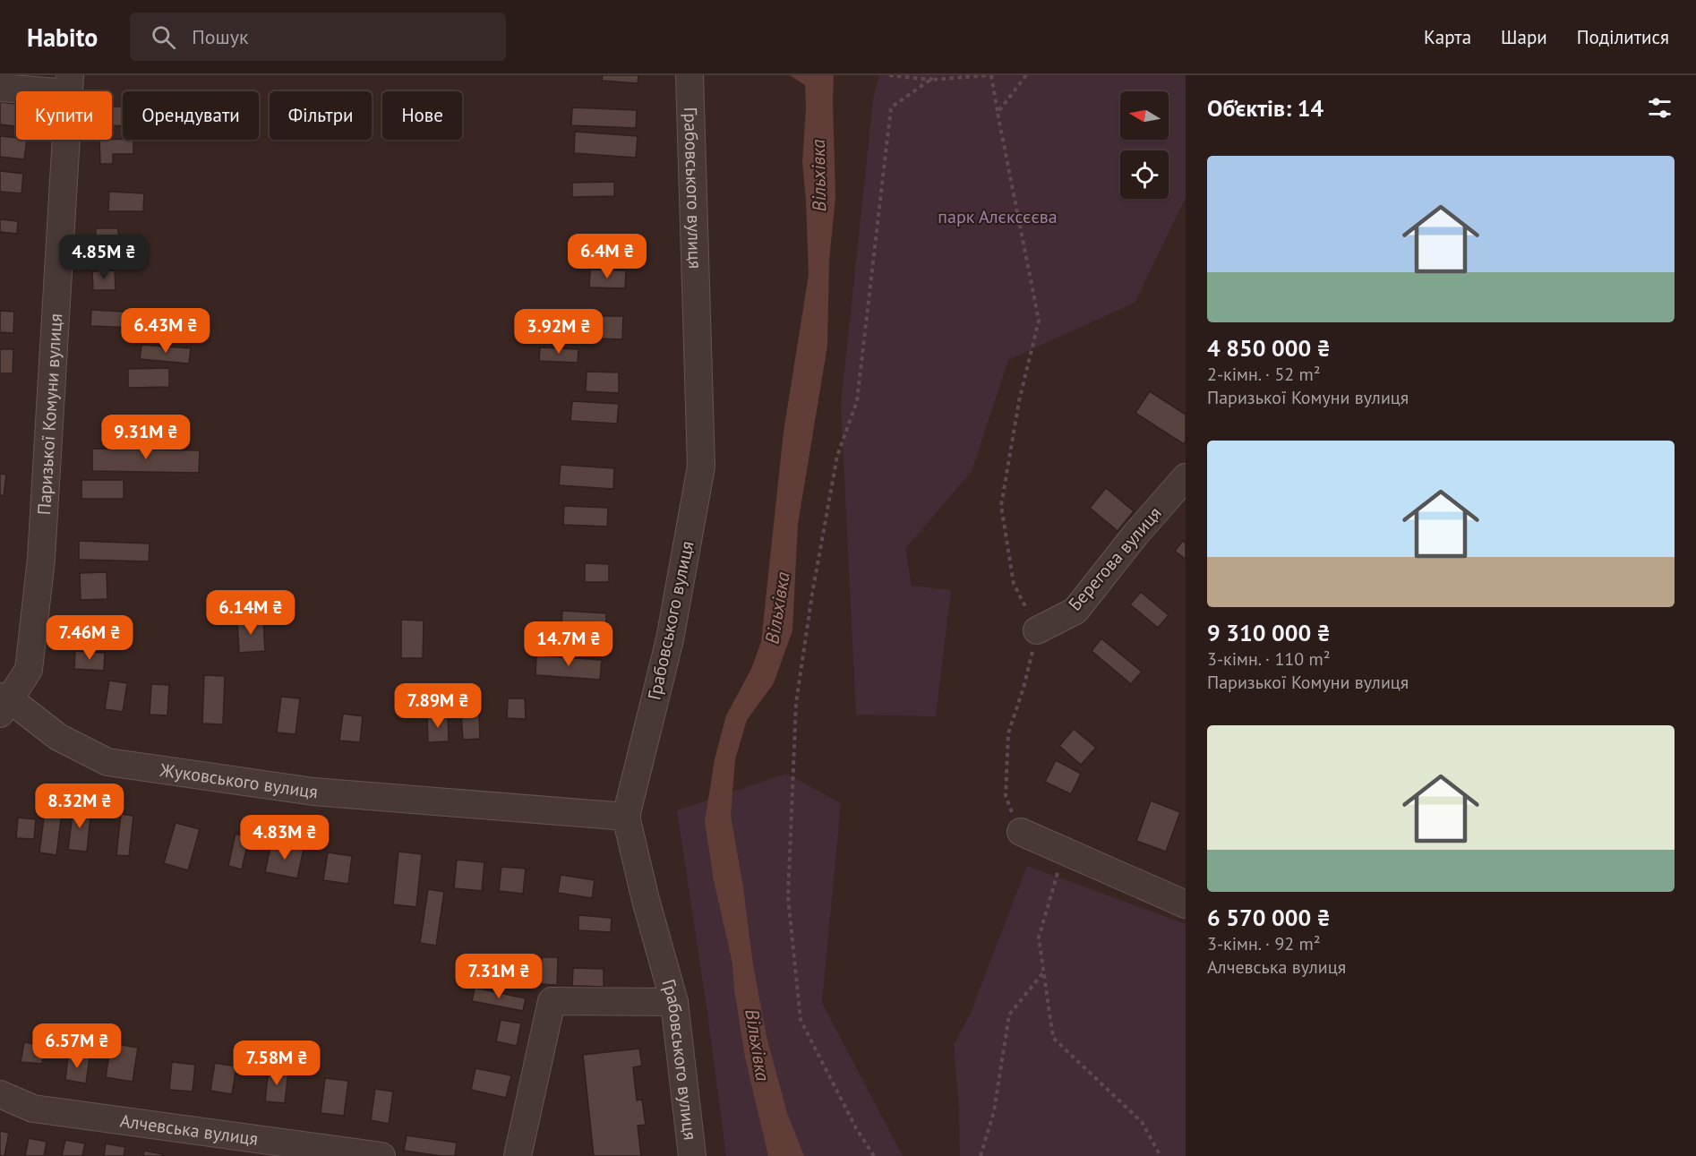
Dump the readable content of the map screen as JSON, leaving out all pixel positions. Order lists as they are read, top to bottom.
{
  "streets": {
    "street": [
      "Грабовського вулиця",
      "Паризької Комуни вулиця",
      "Берегова вулиця",
      "Жуковського вулиця",
      "Алчевська вулиця"
    ]
  },
  "crossings": [
    ["Грабовського вулиця", "Жуковського вулиця"],
    ["Паризької Комуни вулиця", "Жуковського вулиця"]
  ],
  "water": ["Вільхівка"],
  "parks": ["парк Алєксєєва"],
  "north": "left",
  "page": {
    "header": "Habito",
    "search": "Пошук",
    "nav": ["Карта", "Шари", "Поділитися"],
    "heading": "Об’єктів: 14",
    "chip": [
      "Купити",
      "Орендувати",
      "Фільтри",
      "Нове"
    ],
    "list": [
      {
        "name": "4 850 000 ₴",
        "note": "2-кімн. · 52 m² · Паризької Комуни вулиця"
      },
      {
        "name": "9 310 000 ₴",
        "note": "3-кімн. · 110 m² · Паризької Комуни вулиця"
      },
      {
        "name": "6 570 000 ₴",
        "note": "3-кімн. · 92 m² · Алчевська вулиця"
      }
    ],
    "price": [
      "6.4M ₴",
      "4.85M ₴",
      "6.43M ₴",
      "3.92M ₴",
      "9.31M ₴",
      "6.14M ₴",
      "7.46M ₴",
      "14.7M ₴",
      "7.89M ₴",
      "8.32M ₴",
      "4.83M ₴",
      "7.31M ₴",
      "6.57M ₴",
      "7.58M ₴"
    ]
  }
}
